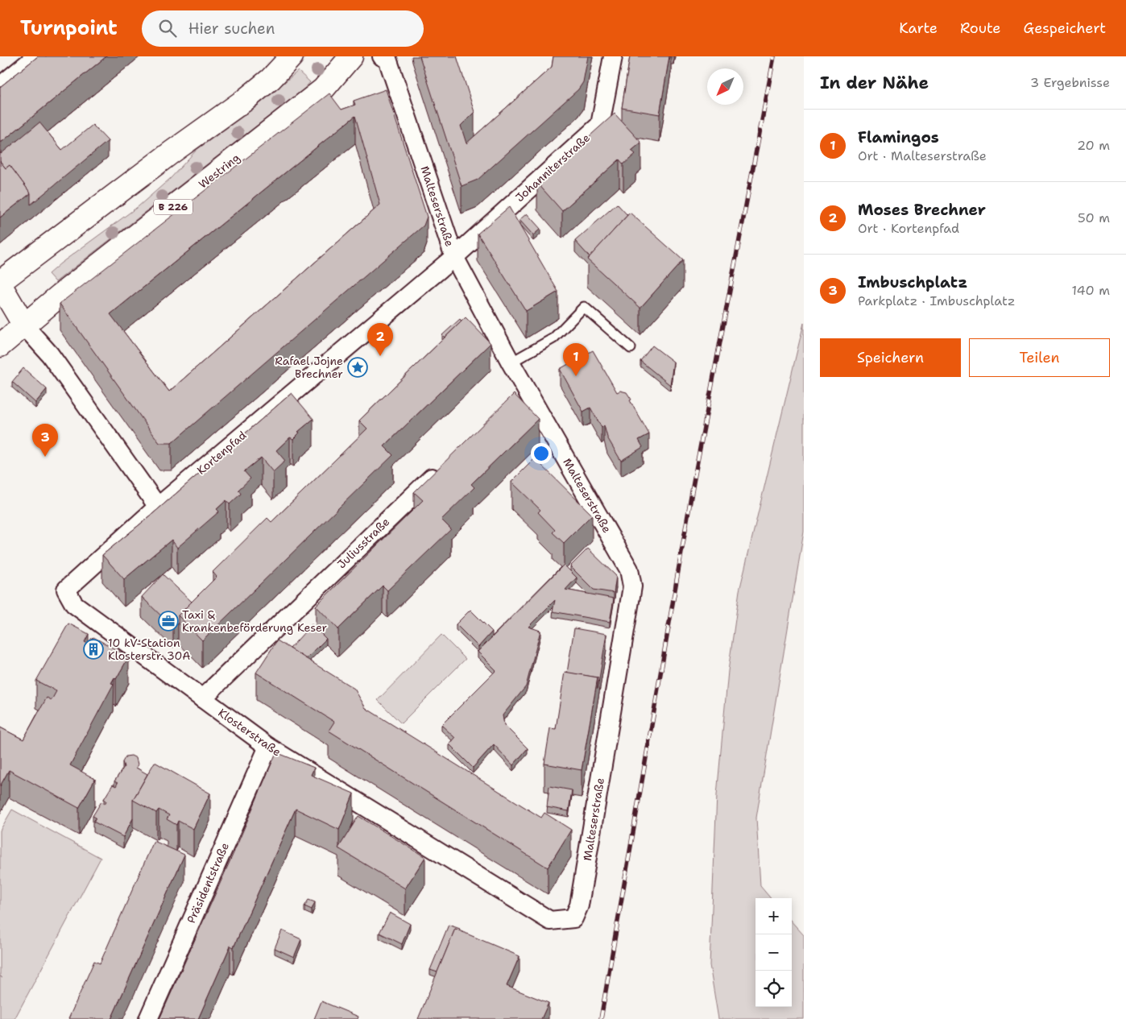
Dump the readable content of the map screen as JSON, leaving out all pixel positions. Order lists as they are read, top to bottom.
{
  "streets": {
    "main road": ["Westring", "B 226"],
    "street": [
      "Johanniterstraße",
      "Malteserstraße",
      "Kortenpfad",
      "Juliusstraße",
      "Klosterstraße",
      "Präsidentstraße"
    ]
  },
  "crossings": [
    ["Johanniterstraße", "Malteserstraße"],
    ["Johanniterstraße", "Kortenpfad"],
    ["Malteserstraße", "Kortenpfad"],
    ["Malteserstraße", "Klosterstraße"],
    ["Kortenpfad", "Klosterstraße"],
    ["Juliusstraße", "Klosterstraße"],
    ["Klosterstraße", "Präsidentstraße"]
  ],
  "places": {
    "place": ["Rafael Jojne Brechner"],
    "office": ["Taxi & Krankenbeförderung Keser"],
    "building": ["10 kV-Station Klosterstr. 30A"]
  },
  "north": "bottom left",
  "page": {
    "header": "Turnpoint",
    "search": "Hier suchen",
    "nav": ["Karte", "Route", "Gespeichert"],
    "heading": ["In der Nähe", "3 Ergebnisse"],
    "list": [
      {
        "mark": "1",
        "name": "Flamingos",
        "note": "Ort · Malteserstraße",
        "value": "20 m"
      },
      {
        "mark": "2",
        "name": "Moses Brechner",
        "note": "Ort · Kortenpfad",
        "value": "50 m"
      },
      {
        "mark": "3",
        "name": "Imbuschplatz",
        "note": "Parkplatz · Imbuschplatz",
        "value": "140 m"
      }
    ],
    "pins": ["2", "1", "3"],
    "buttons": ["Speichern", "Teilen"],
    "map_buttons": ["+", "−"]
  }
}
